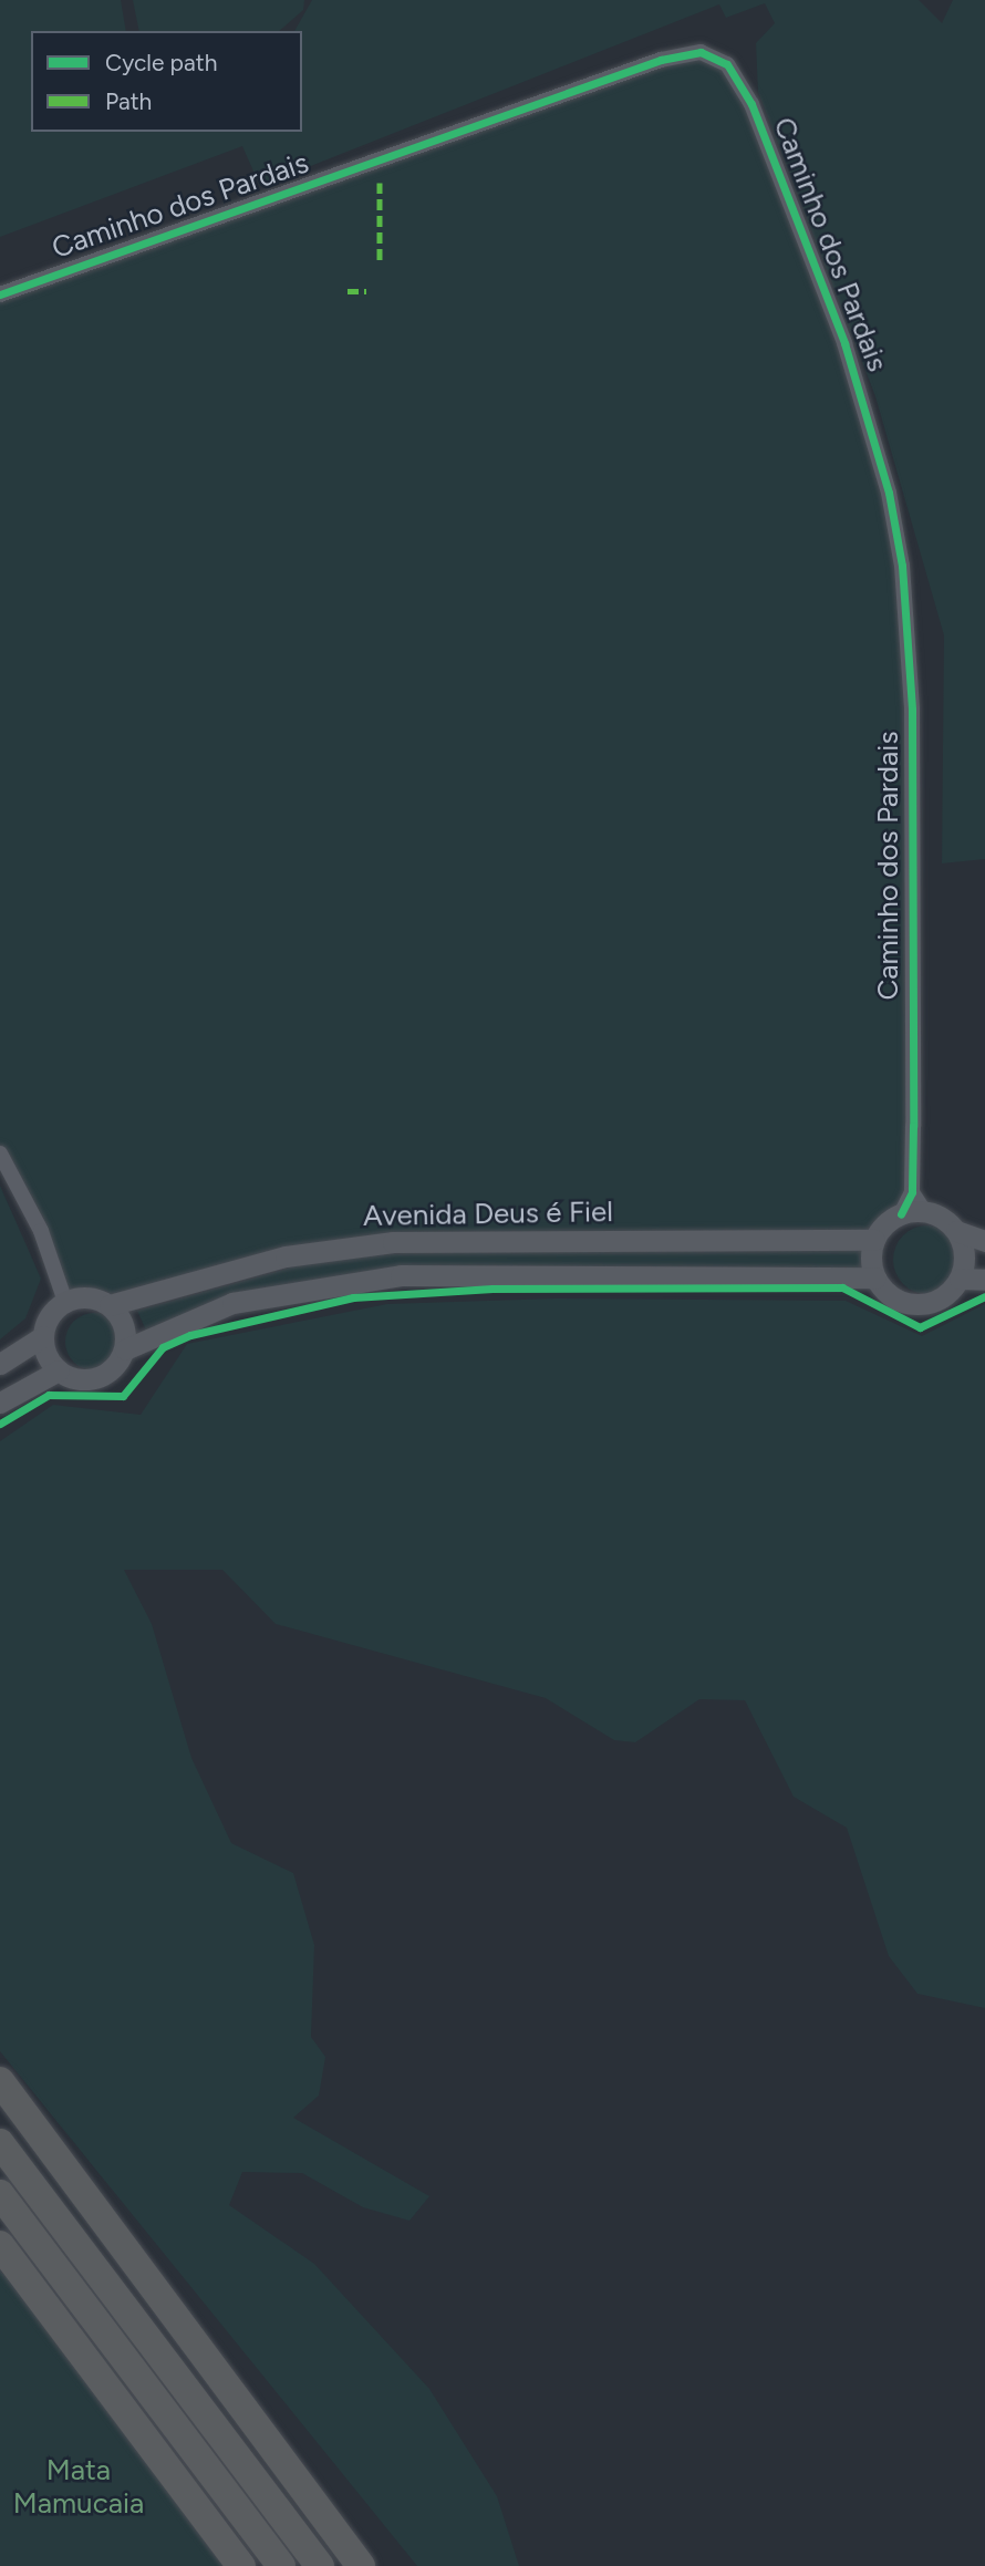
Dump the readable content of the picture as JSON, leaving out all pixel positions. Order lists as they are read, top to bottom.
{
  "streets": {
    "main road": ["Avenida Deus é Fiel"],
    "street": ["Caminho dos Pardais"]
  },
  "crossings": [
    ["Caminho dos Pardais", "Avenida Deus é Fiel"]
  ],
  "parks": ["Mata Mamucaia"],
  "legend": ["Cycle path", "Path"]
}
